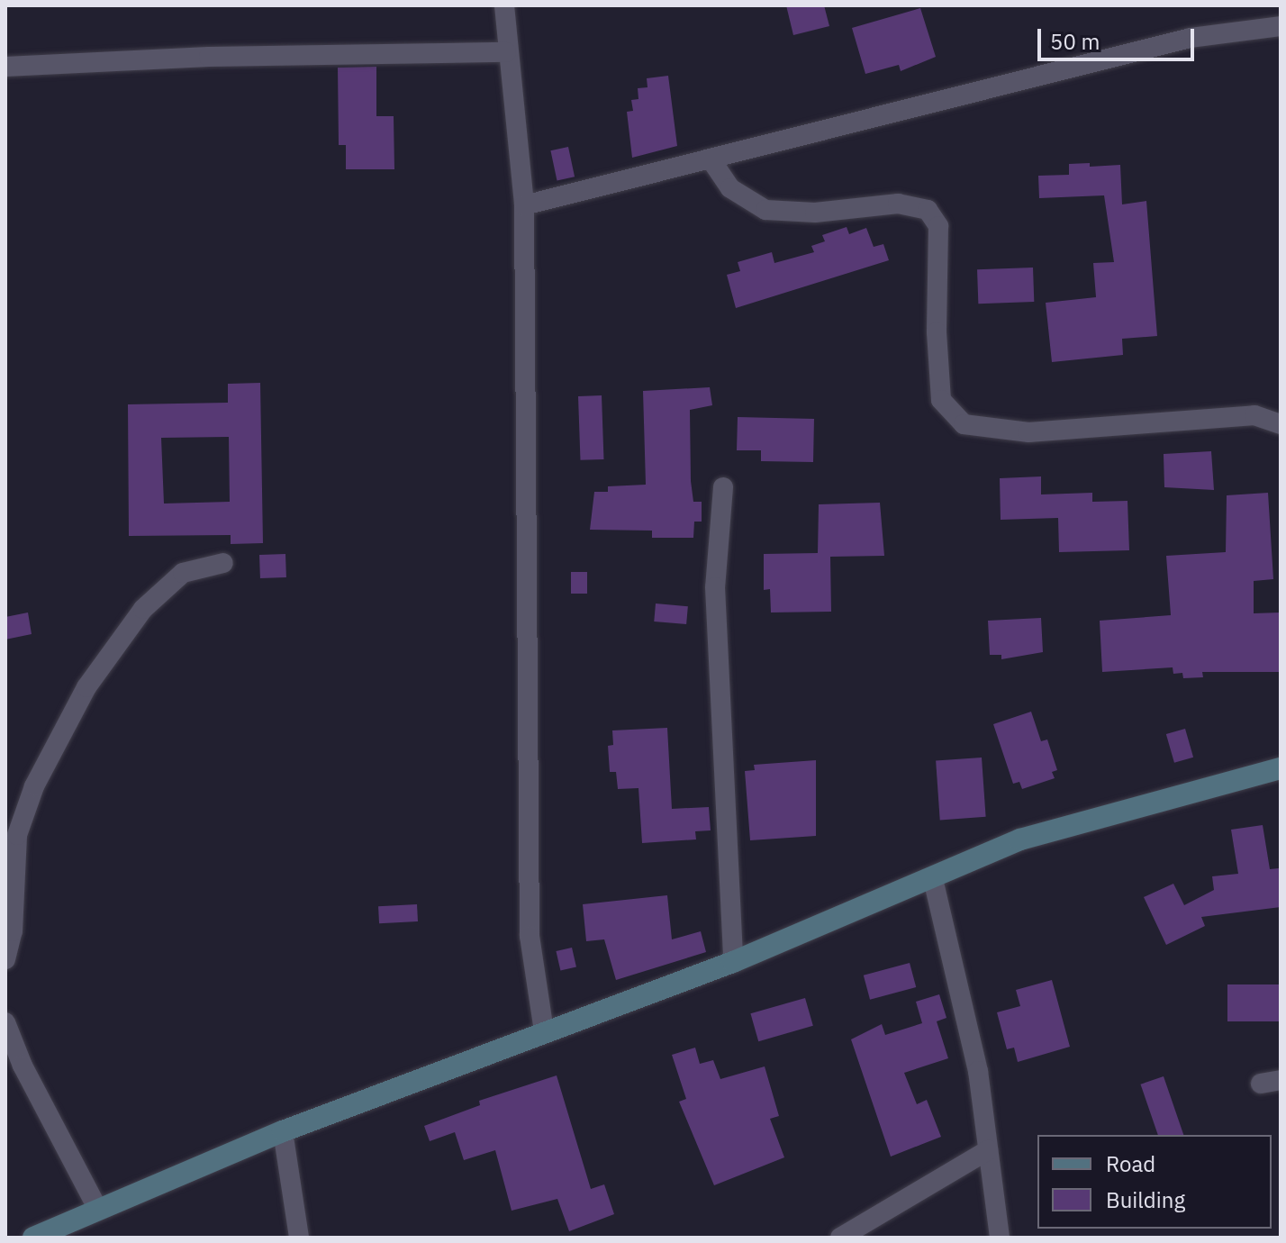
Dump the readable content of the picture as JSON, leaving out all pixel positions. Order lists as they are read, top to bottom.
{
  "legend": ["Road", "Building"],
  "scale_bar": "50 m"
}
